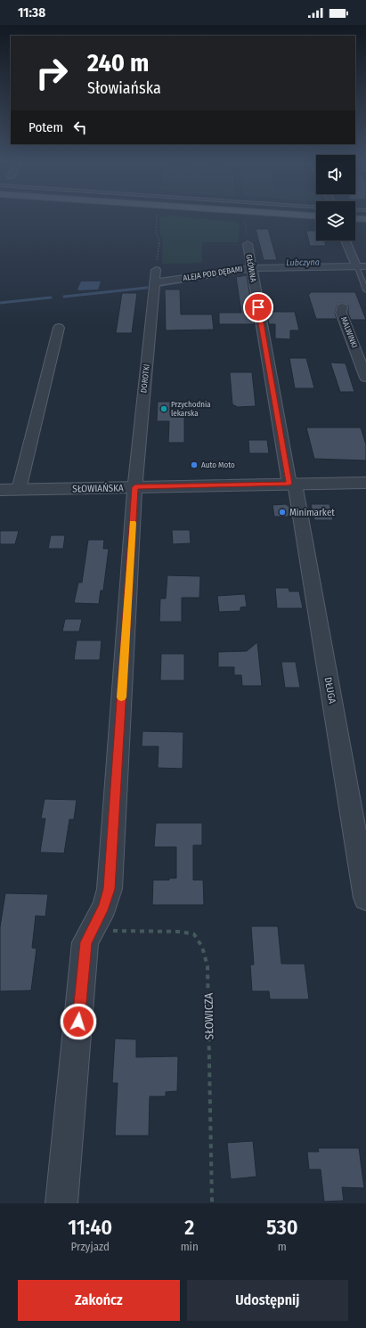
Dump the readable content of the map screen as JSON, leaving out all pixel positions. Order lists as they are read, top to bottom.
{
  "streets": {
    "street": [
      "GŁÓWNA",
      "ALEJA POD DĘBAMI",
      "MALWINKI",
      "DOROTKI",
      "SŁOWIAŃSKA",
      "DŁUGA"
    ],
    "path": ["SŁOWICZA"]
  },
  "crossings": [
    ["GŁÓWNA", "ALEJA POD DĘBAMI"],
    ["GŁÓWNA", "SŁOWIAŃSKA"],
    ["GŁÓWNA", "DŁUGA"],
    ["ALEJA POD DĘBAMI", "DOROTKI"],
    ["DOROTKI", "SŁOWIAŃSKA"],
    ["SŁOWIAŃSKA", "DŁUGA"]
  ],
  "water": ["Lubczyna"],
  "places": ["Przychodnia lekarska", "Auto Moto", "Minimarket"],
  "page": {
    "status": "11:38",
    "turn": ["240 m", "Słowiańska"],
    "then": "Potem",
    "eta": [
      "11:40",
      "Przyjazd",
      "2",
      "min",
      "530",
      "m"
    ],
    "buttons": ["Zakończ", "Udostępnij"]
  }
}
